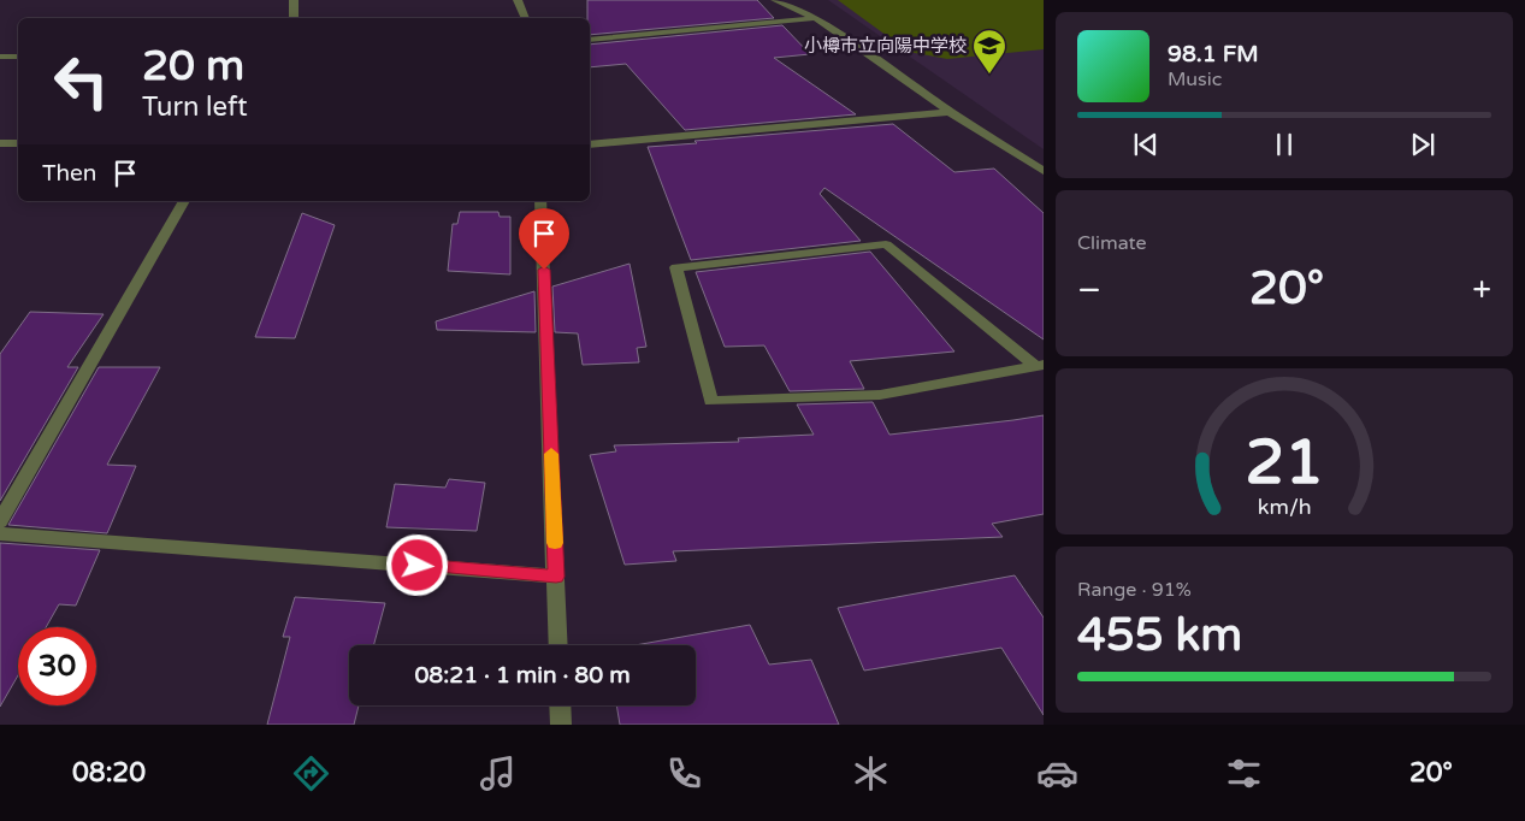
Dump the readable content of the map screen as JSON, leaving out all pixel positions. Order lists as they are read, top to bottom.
{
  "places": {
    "school or university": ["小樽市立向陽中学校"]
  },
  "page": {
    "turn": ["20 m", "Turn left"],
    "song": ["98.1 FM", "Music"],
    "then": "Then",
    "tile": [
      "Climate",
      ["Range · 91%", "455 km"]
    ],
    "heat": ["−", "20°", "+"],
    "limit": "30",
    "trip": "08:21 · 1 min · 80 m",
    "tabs": ["08:20", "20°"],
    "gauge": ["21", "km/h"]
  }
}
